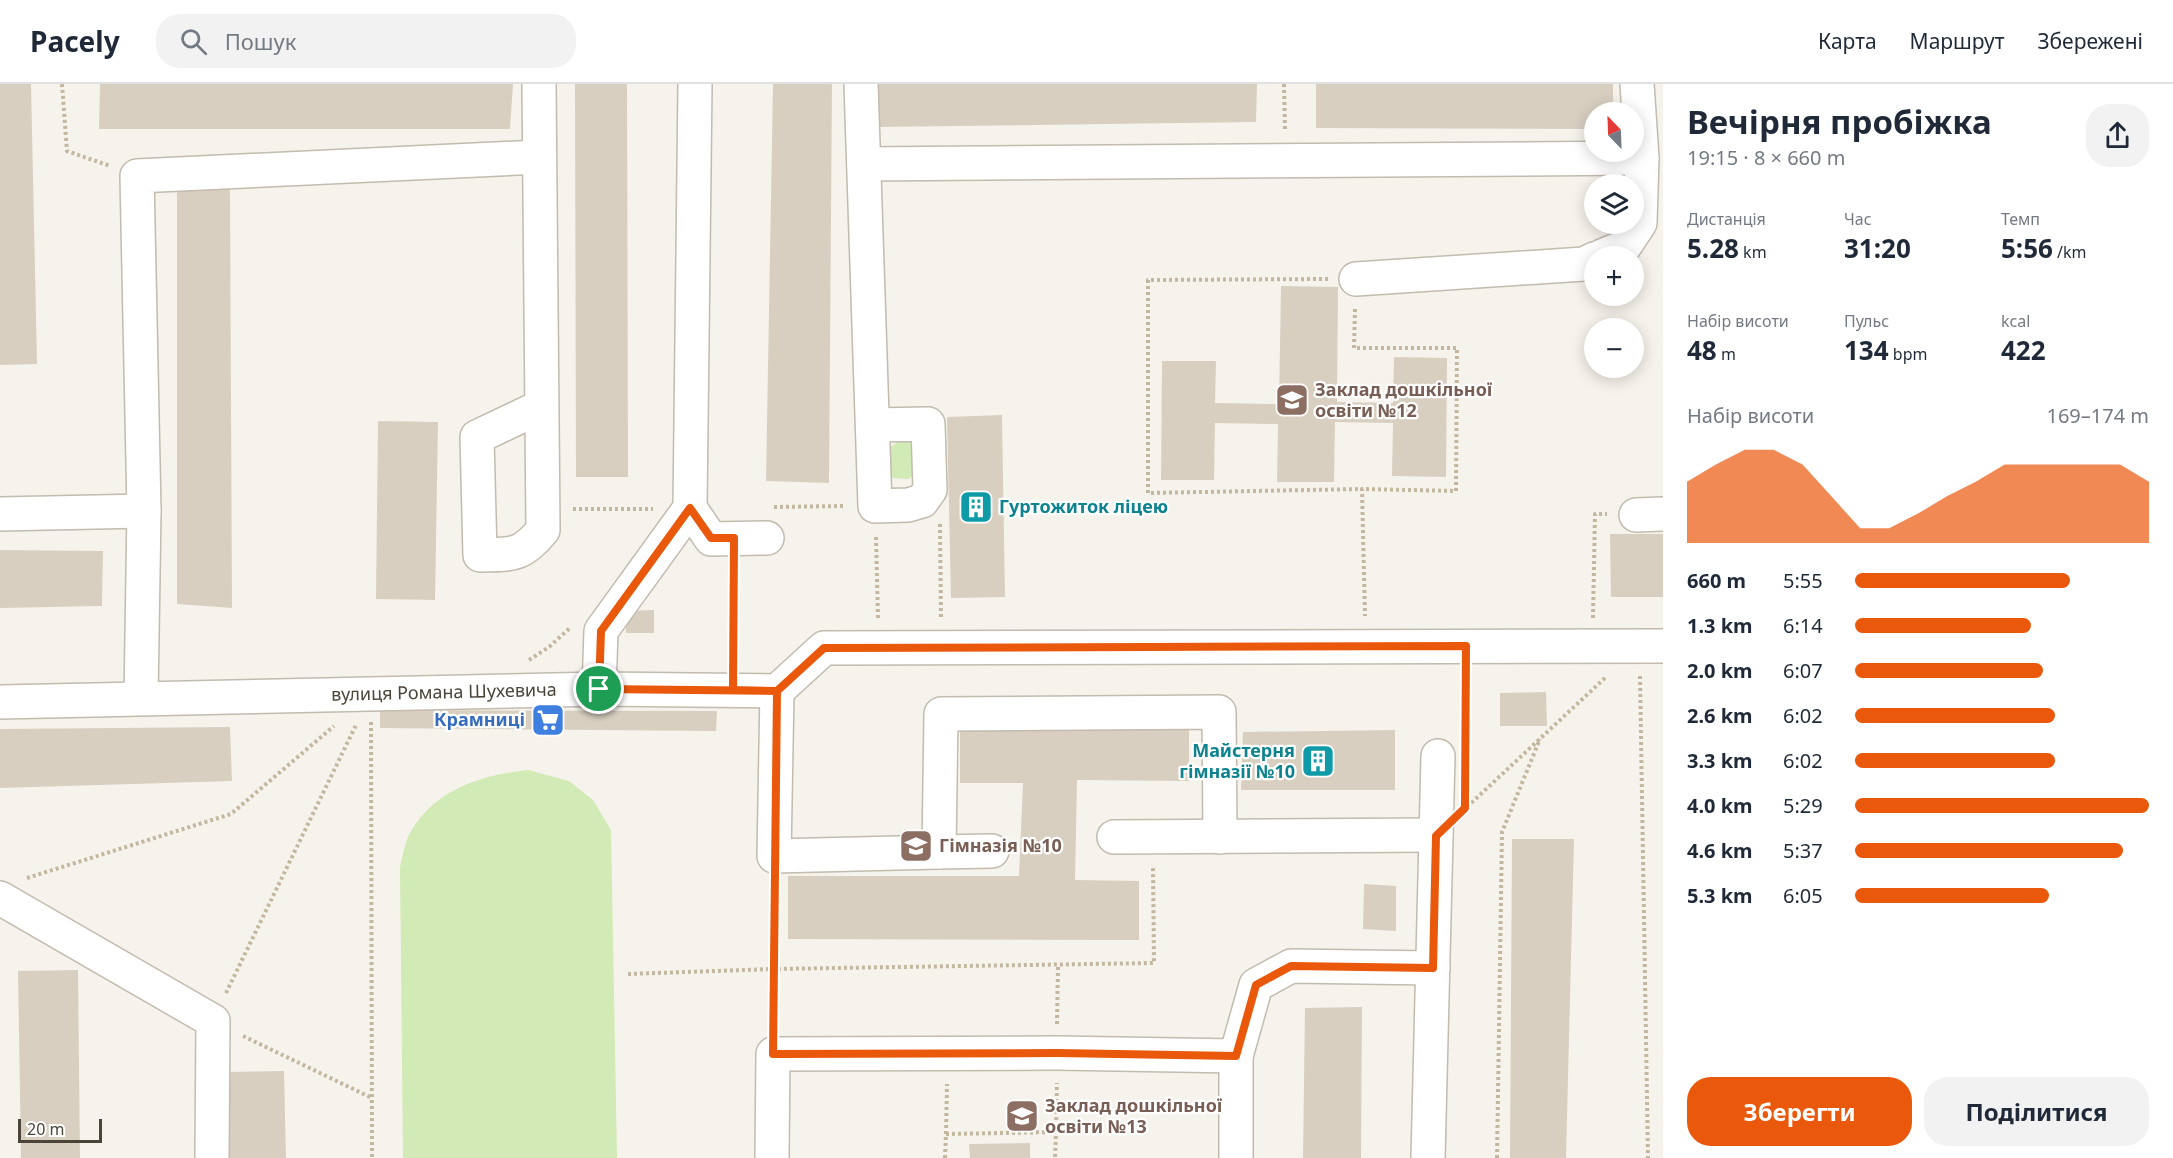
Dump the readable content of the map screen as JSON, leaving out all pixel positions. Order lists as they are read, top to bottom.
{
  "streets": {
    "street": ["вулиця Романа Шухевича"]
  },
  "places": {
    "school or university": ["Заклад дошкільної освіти №12", "Гімназія №10", "Заклад дошкільної освіти №13"],
    "building": ["Гуртожиток ліцею", "Майстерня гімназії №10"],
    "supermarket": ["Крамниці"]
  },
  "scale_bar": "20 m",
  "north": "top left",
  "page": {
    "header": "Pacely",
    "search": "Пошук",
    "nav": ["Карта", "Маршрут", "Збережені"],
    "heading": ["Вечірня пробіжка", "19:15 · 8 × 660 m"],
    "map_buttons": ["+", "−"],
    "stats": [
      ["Дистанція", "5.28 km"],
      ["Час", "31:20"],
      ["Темп", "5:56 /km"],
      ["Набір висоти", "48 m"],
      ["Пульс", "134 bpm"],
      ["kcal", "422"]
    ],
    "chart": ["Набір висоти", "169–174 m"],
    "list": [
      {
        "name": "660 m",
        "note": "5:55"
      },
      {
        "name": "1.3 km",
        "note": "6:14"
      },
      {
        "name": "2.0 km",
        "note": "6:07"
      },
      {
        "name": "2.6 km",
        "note": "6:02"
      },
      {
        "name": "3.3 km",
        "note": "6:02"
      },
      {
        "name": "4.0 km",
        "note": "5:29"
      },
      {
        "name": "4.6 km",
        "note": "5:37"
      },
      {
        "name": "5.3 km",
        "note": "6:05"
      }
    ],
    "buttons": ["Зберегти", "Поділитися"],
    "scale": "20 m"
  }
}
